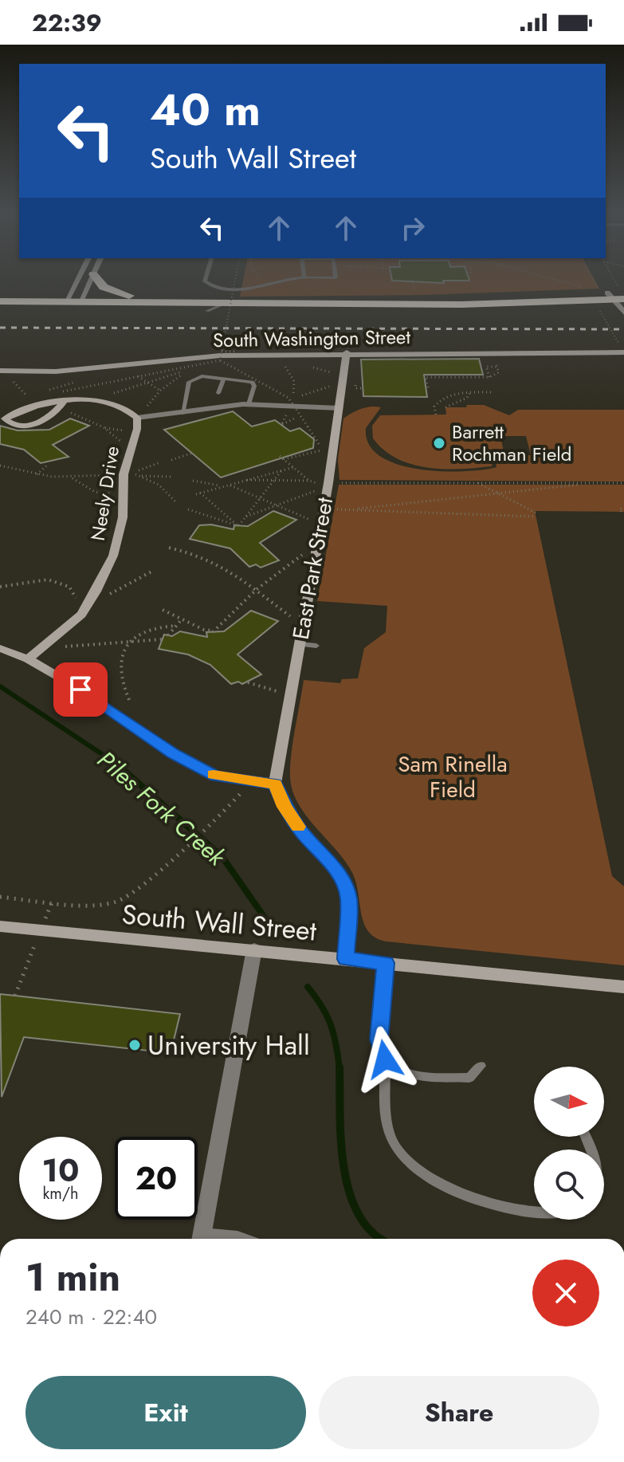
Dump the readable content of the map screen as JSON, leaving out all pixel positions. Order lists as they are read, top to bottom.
{
  "streets": {
    "street": [
      "South Washington Street",
      "Neely Drive",
      "East Park Street",
      "South Wall Street"
    ]
  },
  "crossings": [
    ["South Washington Street", "East Park Street"]
  ],
  "water": ["Piles Fork Creek"],
  "parks": ["Sam Rinella Field"],
  "places": ["Barrett Rochman Field", "University Hall"],
  "north": "right",
  "page": {
    "status": "22:39",
    "turn": ["40 m", "South Wall Street"],
    "speed": "10 km/h",
    "limit": "20",
    "heading": ["1 min", "240 m · 22:40"],
    "buttons": ["Exit", "Share"]
  }
}
